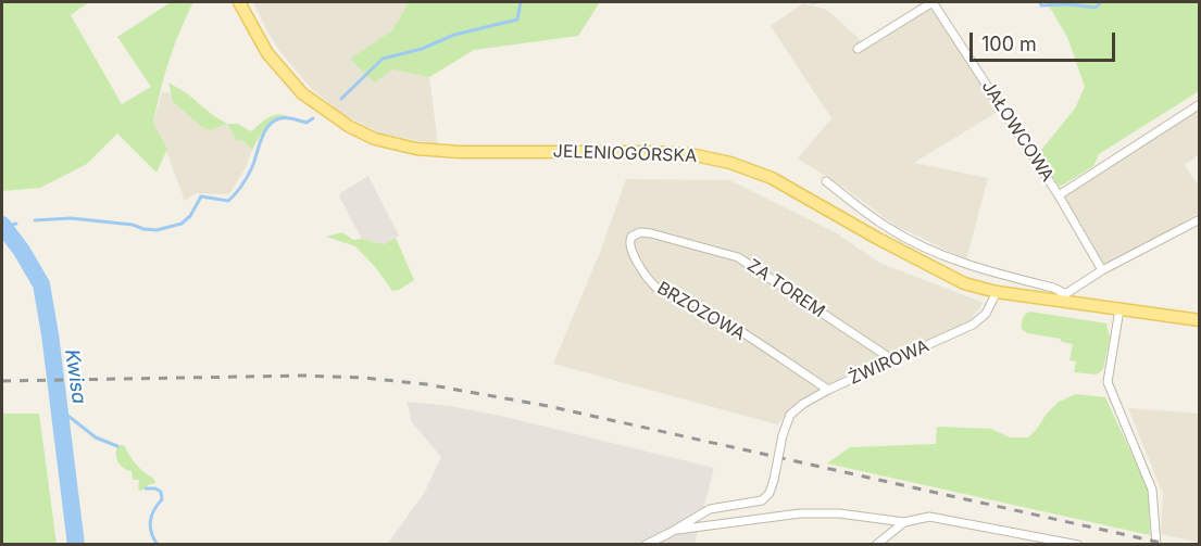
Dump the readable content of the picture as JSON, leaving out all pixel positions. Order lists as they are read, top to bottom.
{
  "streets": {
    "main road": ["JELENIOGÓRSKA"],
    "street": [
      "JAŁOWCOWA",
      "ZA TOREM",
      "BRZOZOWA",
      "ŻWIROWA"
    ]
  },
  "crossings": [
    ["JELENIOGÓRSKA", "ŻWIROWA"],
    ["ZA TOREM", "BRZOZOWA"],
    ["ZA TOREM", "ŻWIROWA"],
    ["BRZOZOWA", "ŻWIROWA"]
  ],
  "water": ["Kwisa"],
  "scale_bar": "100 m"
}
